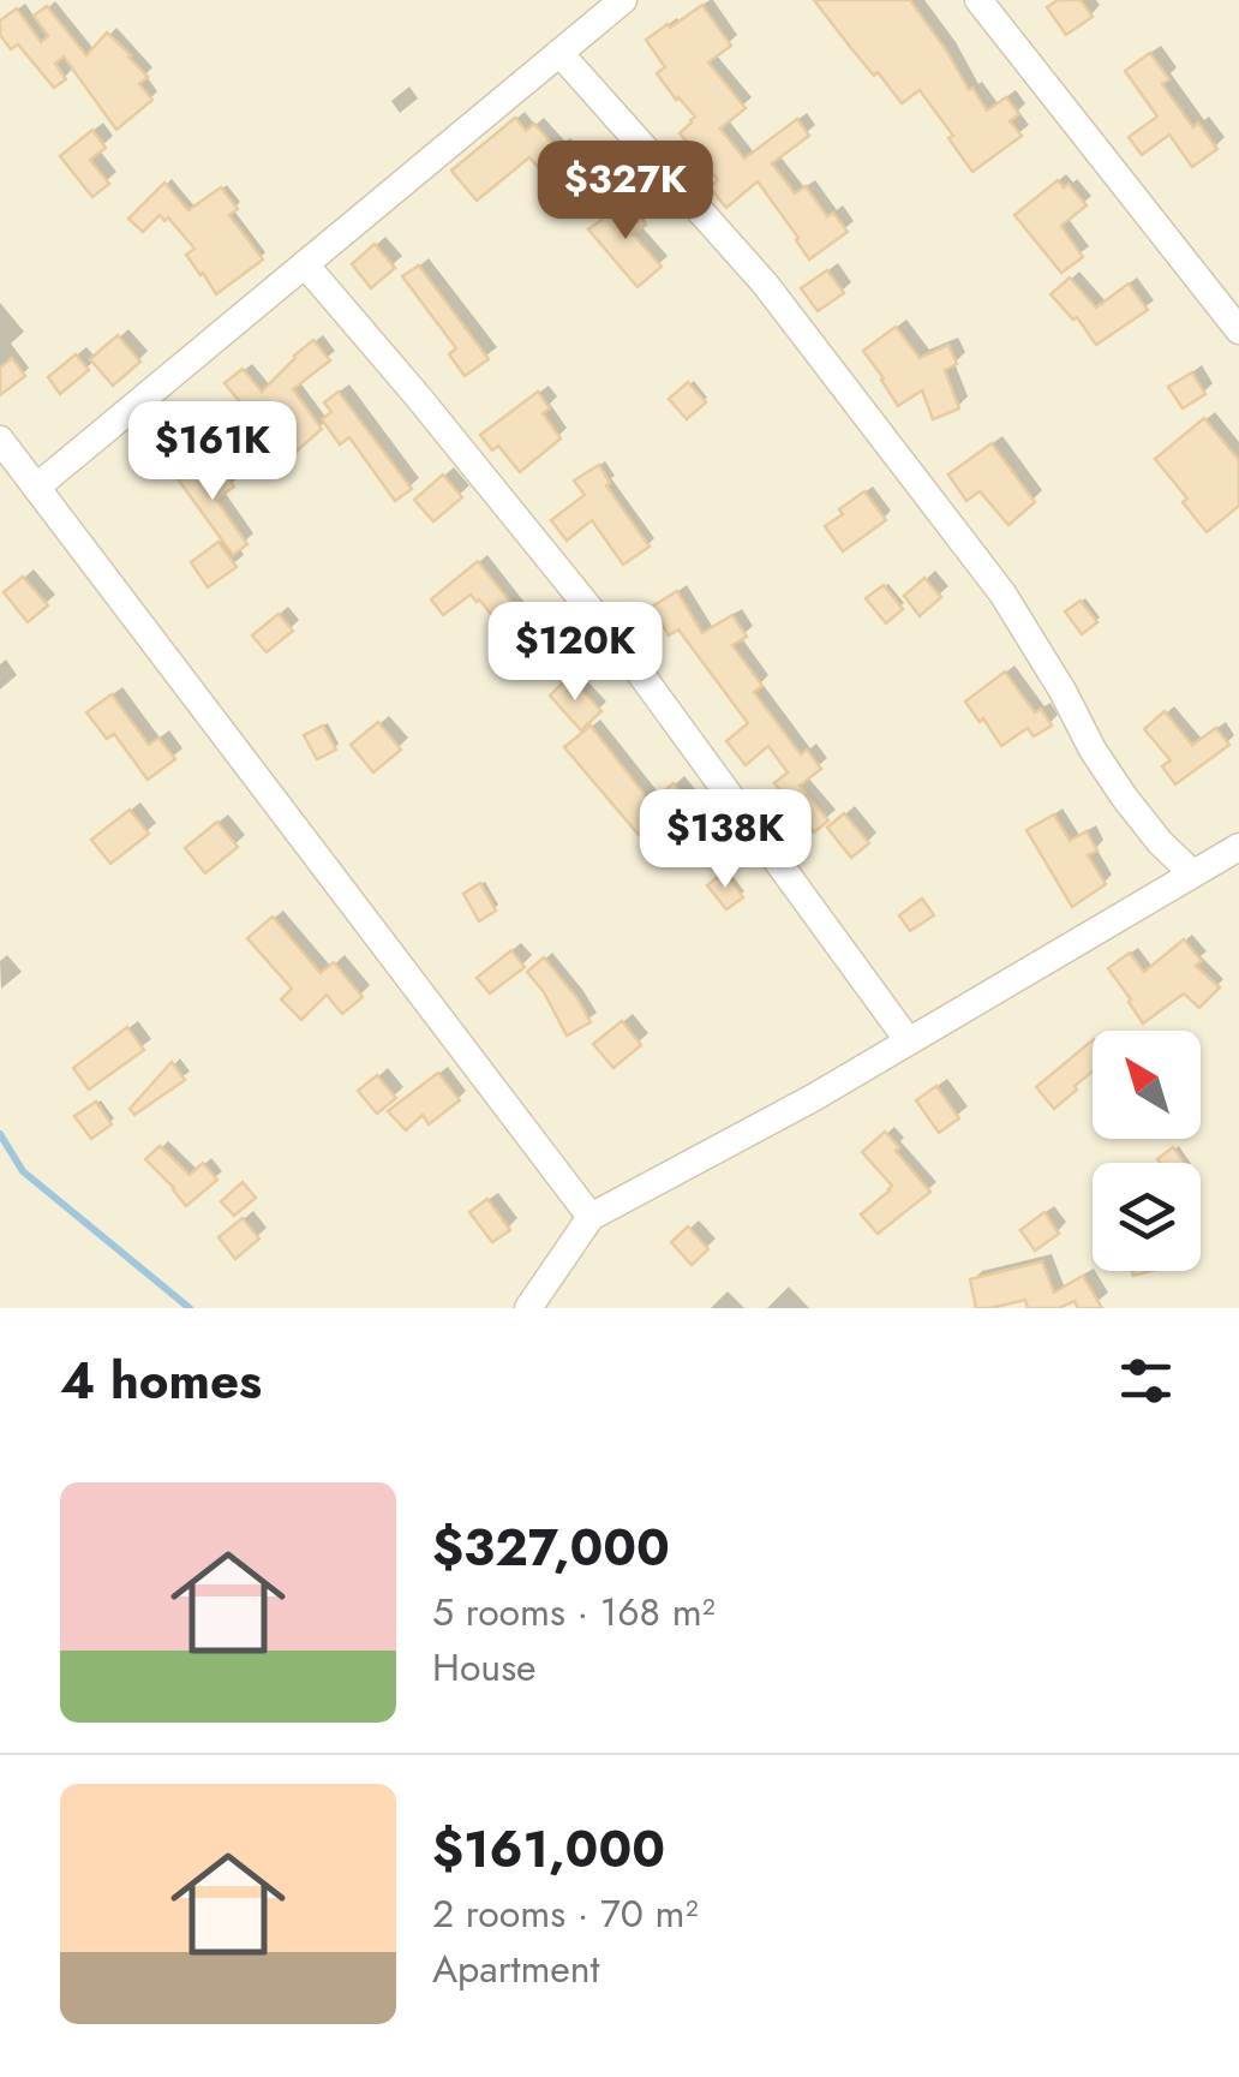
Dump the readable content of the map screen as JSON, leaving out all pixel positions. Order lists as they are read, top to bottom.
{
  "north": "top left",
  "page": {
    "price": [
      "$327K",
      "$161K",
      "$120K",
      "$138K"
    ],
    "heading": "4 homes",
    "list": [
      {
        "name": "$327,000",
        "note": "5 rooms · 168 m² · House"
      },
      {
        "name": "$161,000",
        "note": "2 rooms · 70 m² · Apartment"
      }
    ]
  }
}
